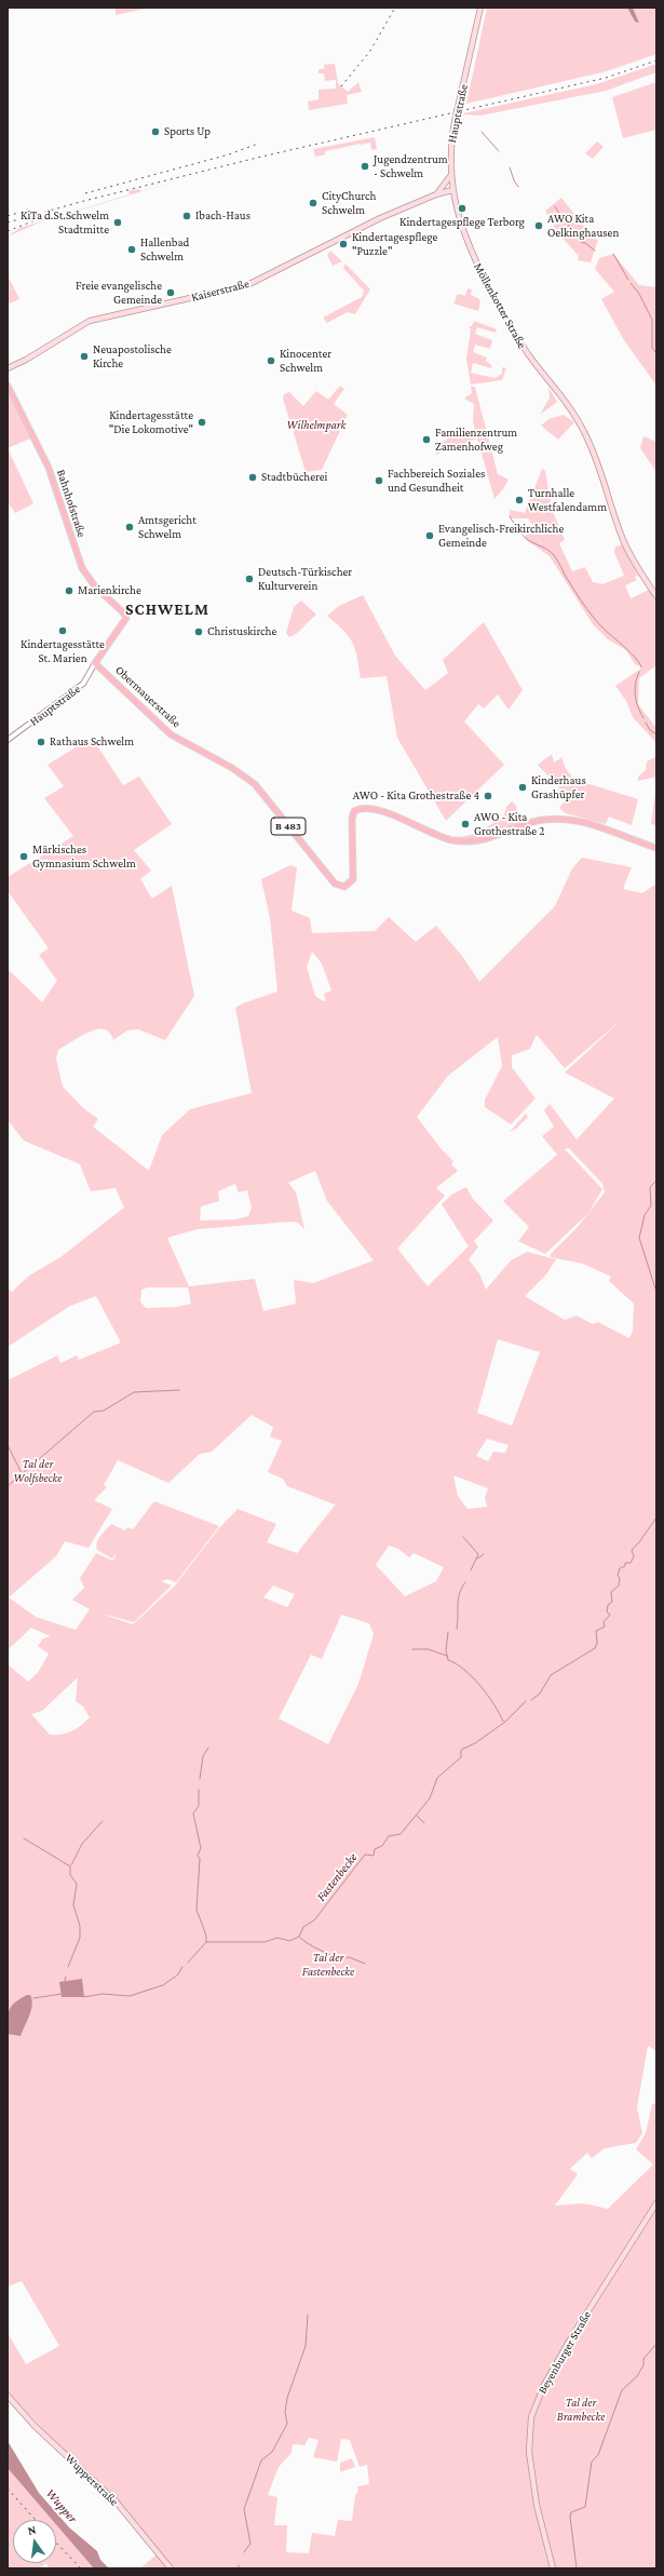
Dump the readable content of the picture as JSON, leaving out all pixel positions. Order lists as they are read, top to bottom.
{
  "streets": {
    "main road": [
      "Hauptstraße",
      "Kaiserstraße",
      "Möllenkotter Straße",
      "Bahnhofstraße",
      "Obermauerstraße",
      "B 483",
      "Beyenburger Straße",
      "Wupperstraße"
    ]
  },
  "crossings": [
    ["Hauptstraße", "Kaiserstraße"],
    ["Hauptstraße", "Möllenkotter Straße"],
    ["Hauptstraße", "Bahnhofstraße"],
    ["Hauptstraße", "Obermauerstraße"],
    ["Bahnhofstraße", "Obermauerstraße"]
  ],
  "districts": ["SCHWELM"],
  "water": ["Fastenbecke", "Wupper"],
  "parks": [
    "Wilhelmpark",
    "Tal der Wolfsbecke",
    "Tal der Fastenbecke",
    "Tal der Brambecke"
  ],
  "places": [
    "Sports Up",
    "Jugendzentrum - Schwelm",
    "CityChurch Schwelm",
    "Kindertagespflege Terborg",
    "Ibach-Haus",
    "KiTa d.St.Schwelm Stadtmitte",
    "AWO Kita Oelkinghausen",
    "Kindertagespflege \"Puzzle\"",
    "Hallenbad Schwelm",
    "Freie evangelische Gemeinde",
    "Neuapostolische Kirche",
    "Kinocenter Schwelm",
    "Kindertagesstätte \"Die Lokomotive\"",
    "Familienzentrum Zamenhofweg",
    "Stadtbücherei",
    "Fachbereich Soziales und Gesundheit",
    "Turnhalle Westfalendamm",
    "Amtsgericht Schwelm",
    "Evangelisch-Freikirchliche Gemeinde",
    "Deutsch-Türkischer Kulturverein",
    "Marienkirche",
    "Kindertagesstätte St. Marien",
    "Christuskirche",
    "Rathaus Schwelm",
    "Kinderhaus Grashüpfer",
    "AWO - Kita Grothestraße 4",
    "AWO - Kita Grothestraße 2",
    "Märkisches Gymnasium Schwelm"
  ],
  "north": "top"
}
